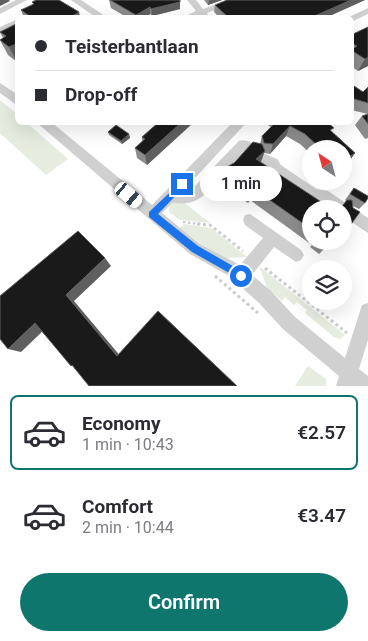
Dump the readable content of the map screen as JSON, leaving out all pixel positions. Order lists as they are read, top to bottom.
{
  "north": "top left",
  "page": {
    "banner": ["Teisterbantlaan", "Drop-off"],
    "bubble": "1 min",
    "list": [
      {
        "name": "Economy",
        "note": "1 min · 10:43",
        "value": "€2.57"
      },
      {
        "name": "Comfort",
        "note": "2 min · 10:44",
        "value": "€3.47"
      }
    ],
    "buttons": "Confirm"
  }
}
